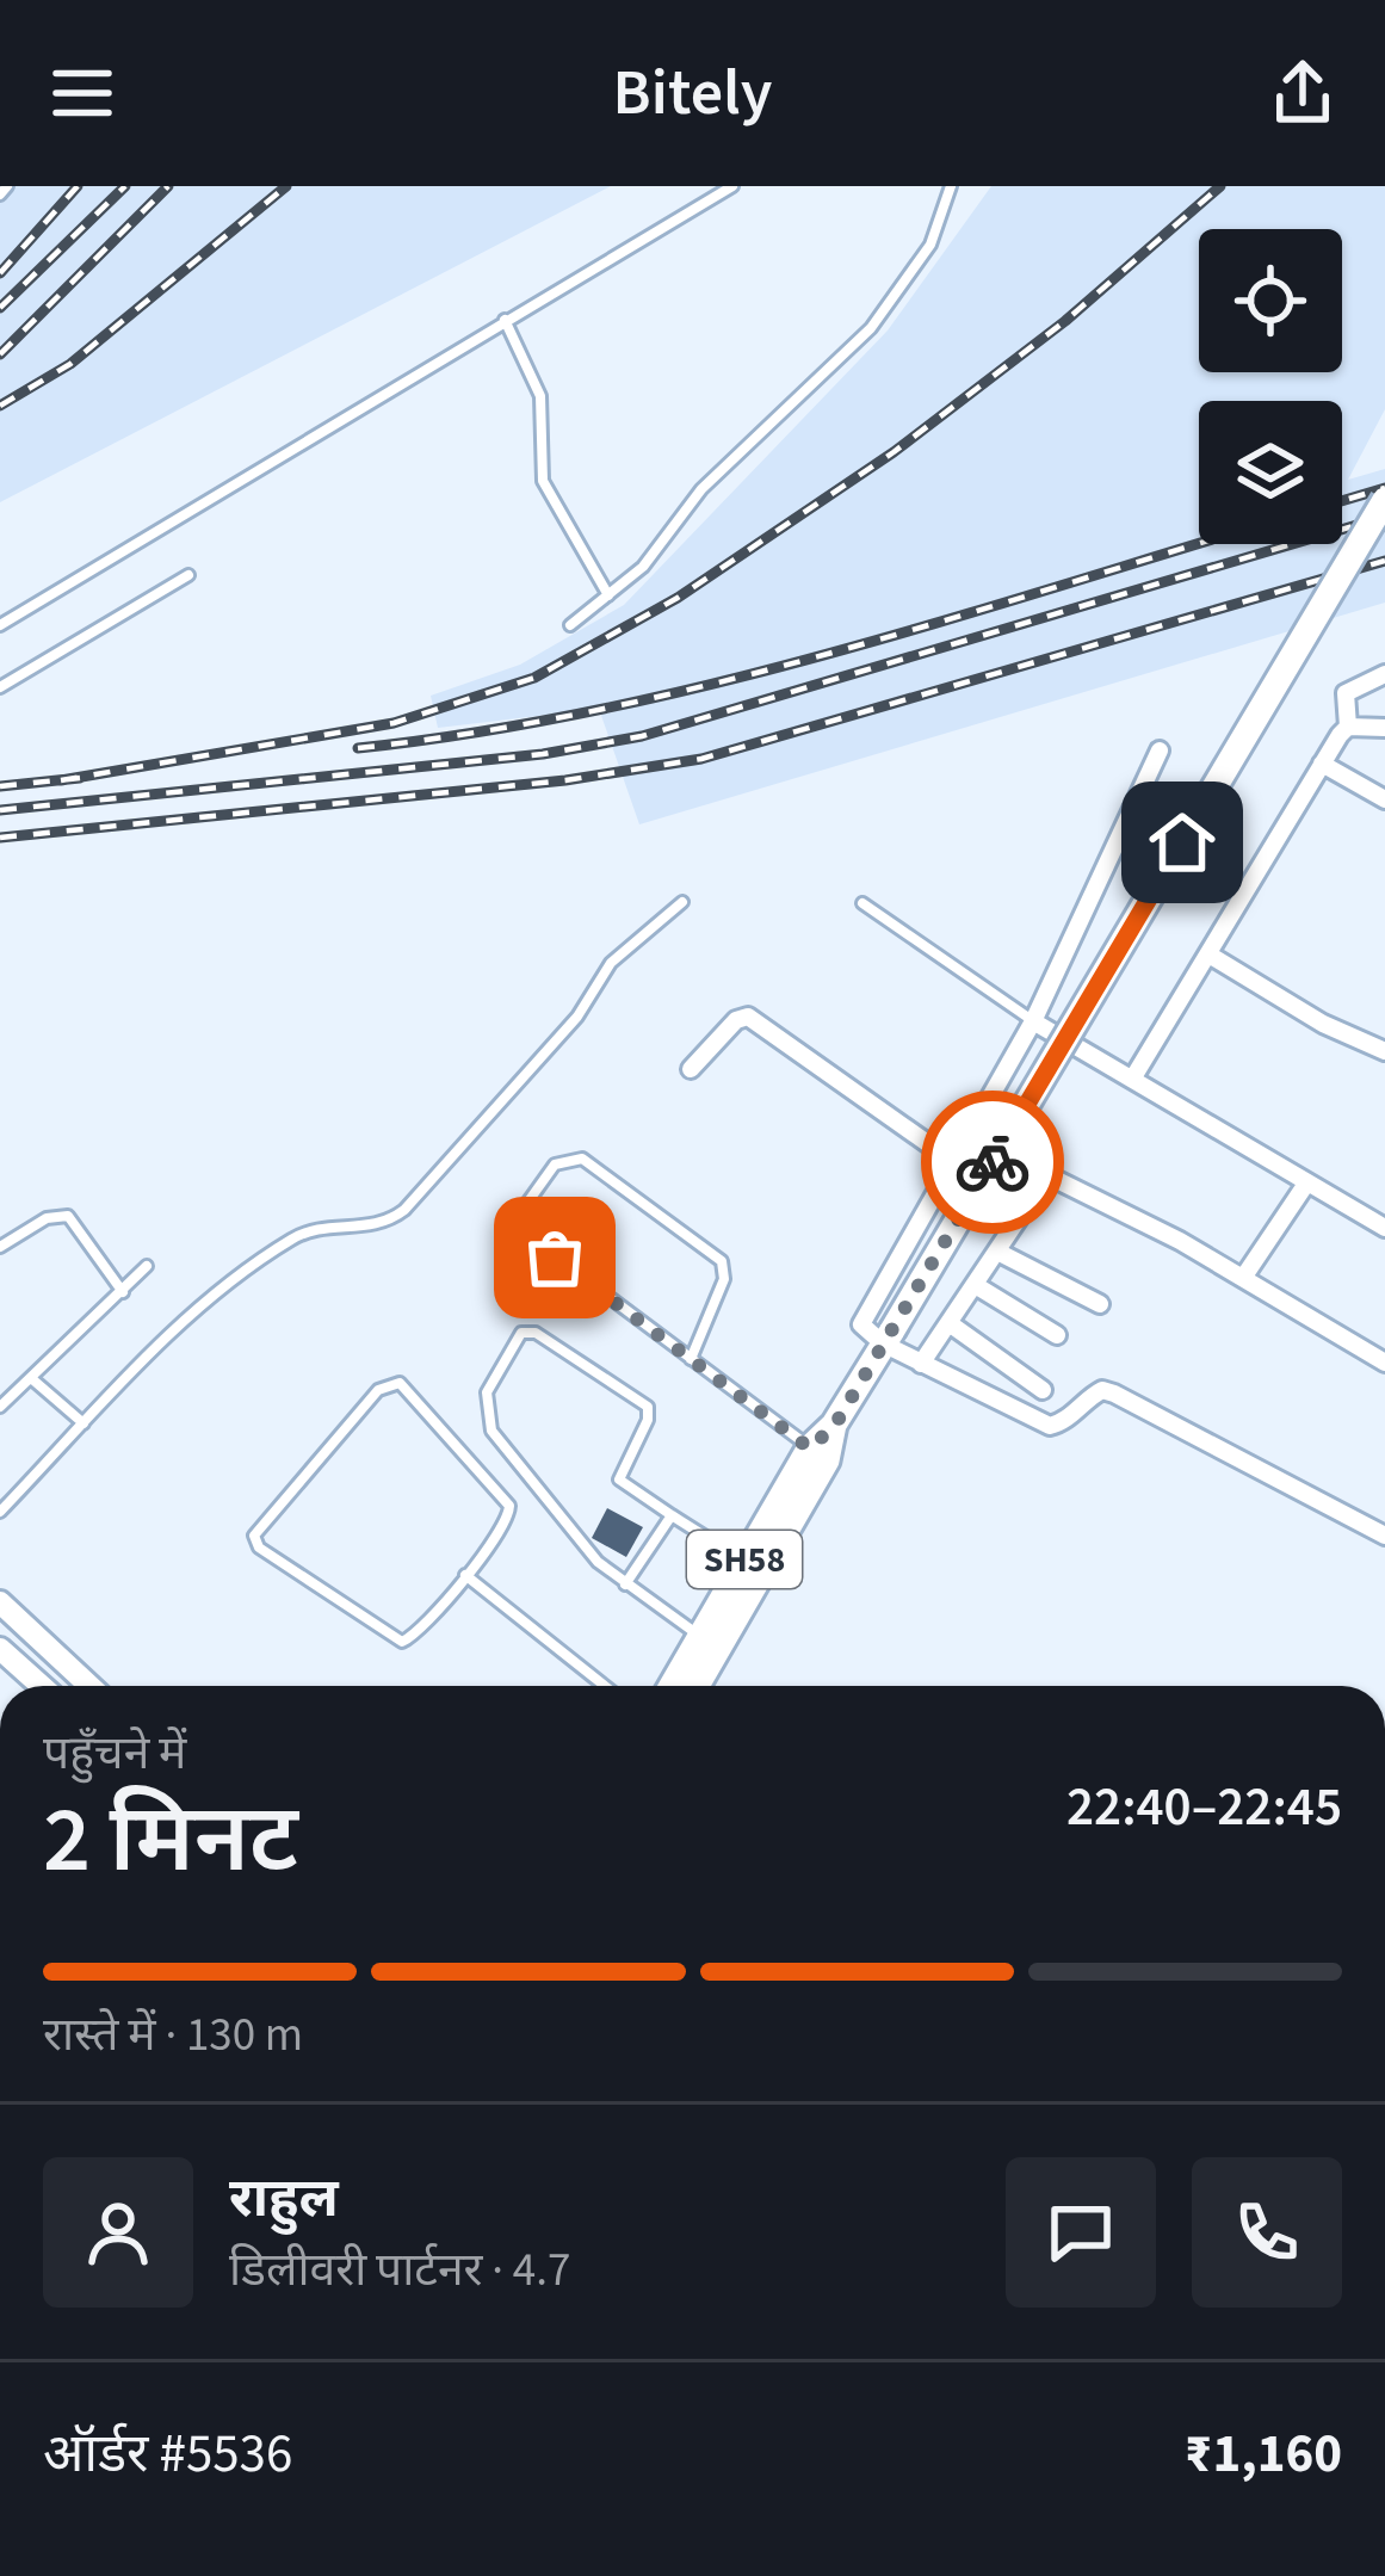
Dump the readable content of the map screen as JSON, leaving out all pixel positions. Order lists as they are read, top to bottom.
{
  "streets": {
    "main road": ["SH58"]
  },
  "page": {
    "header": "Bitely",
    "heading": ["2 मिनट", "पहुँचने में", "22:40–22:45"],
    "panel": [
      "राहुल",
      "डिलीवरी पार्टनर · 4.7",
      "ऑर्डर #5536",
      "₹1,160"
    ],
    "bar": "रास्ते में · 130 m"
  }
}
